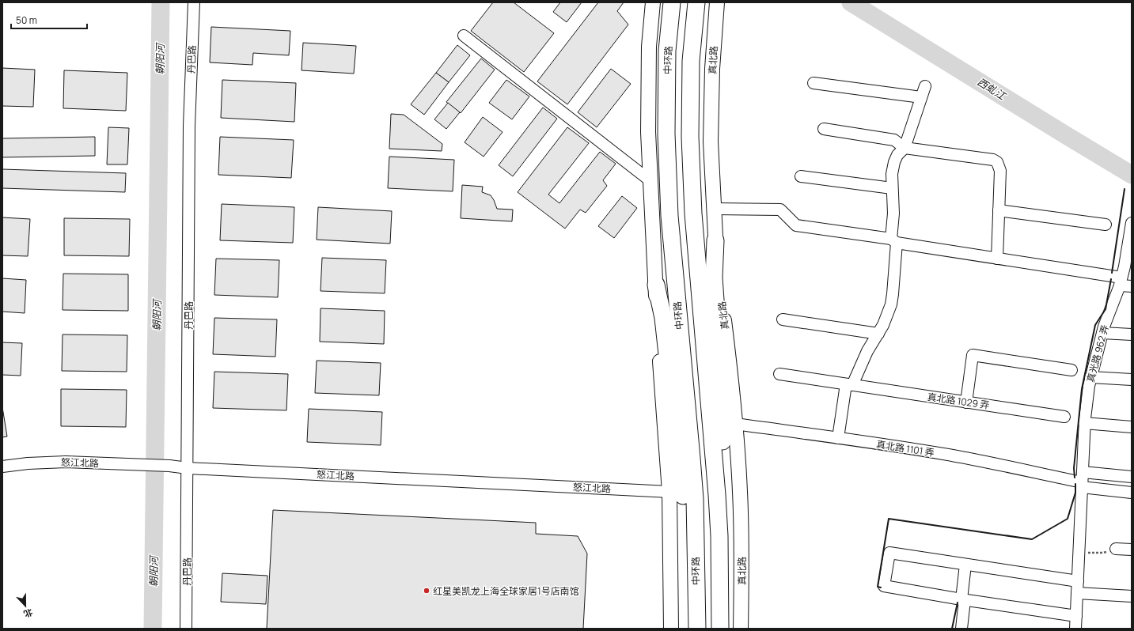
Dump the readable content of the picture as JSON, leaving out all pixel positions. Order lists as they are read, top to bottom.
{
  "streets": {
    "highway": ["中环路"],
    "main road": ["真北路"],
    "street": [
      "丹巴路",
      "真光路 962 弄",
      "真北路 1029 弄",
      "真北路 1101 弄",
      "怒江北路"
    ]
  },
  "crossings": [
    ["丹巴路", "怒江北路"],
    ["真北路", "真北路 1101 弄"],
    ["真光路 962 弄", "真北路 1101 弄"]
  ],
  "water": ["朝阳河", "西虬江"],
  "places": ["红星美凯龙上海全球家居1号店南馆"],
  "scale_bar": "50 m",
  "north": "bottom"
}
